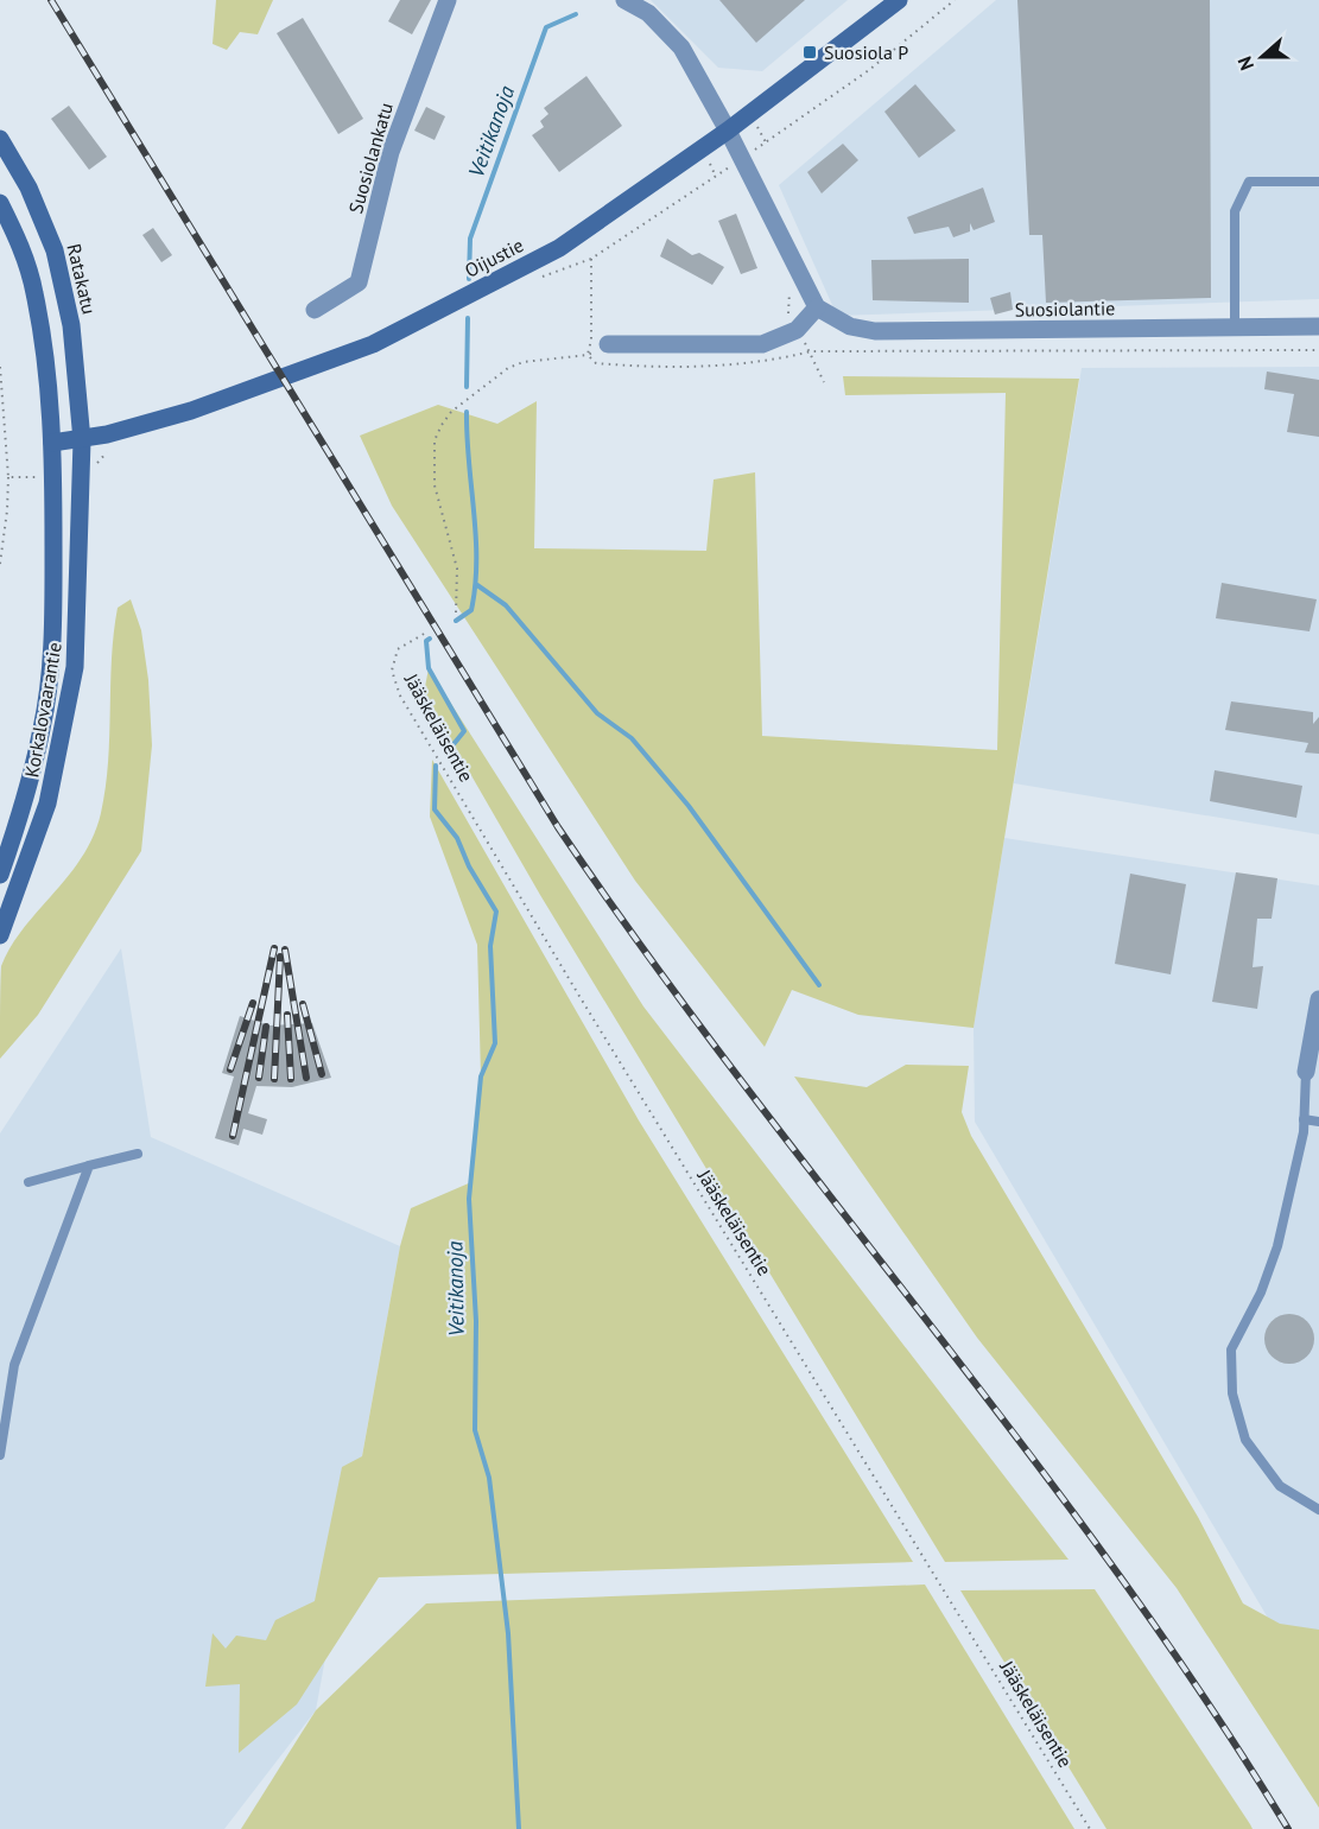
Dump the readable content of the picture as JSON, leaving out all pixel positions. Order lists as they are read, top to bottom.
{
  "streets": {
    "main road": ["Oijustie", "Ratakatu", "Korkalovaarantie"],
    "street": ["Suosiolankatu", "Suosiolantie"],
    "path": ["Jääskeläisentie"]
  },
  "crossings": [
    ["Oijustie", "Ratakatu"],
    ["Oijustie", "Korkalovaarantie"],
    ["Ratakatu", "Korkalovaarantie"]
  ],
  "water": ["Veitikanoja"],
  "places": {
    "transit": ["Suosiola P"]
  },
  "north": "left"
}
